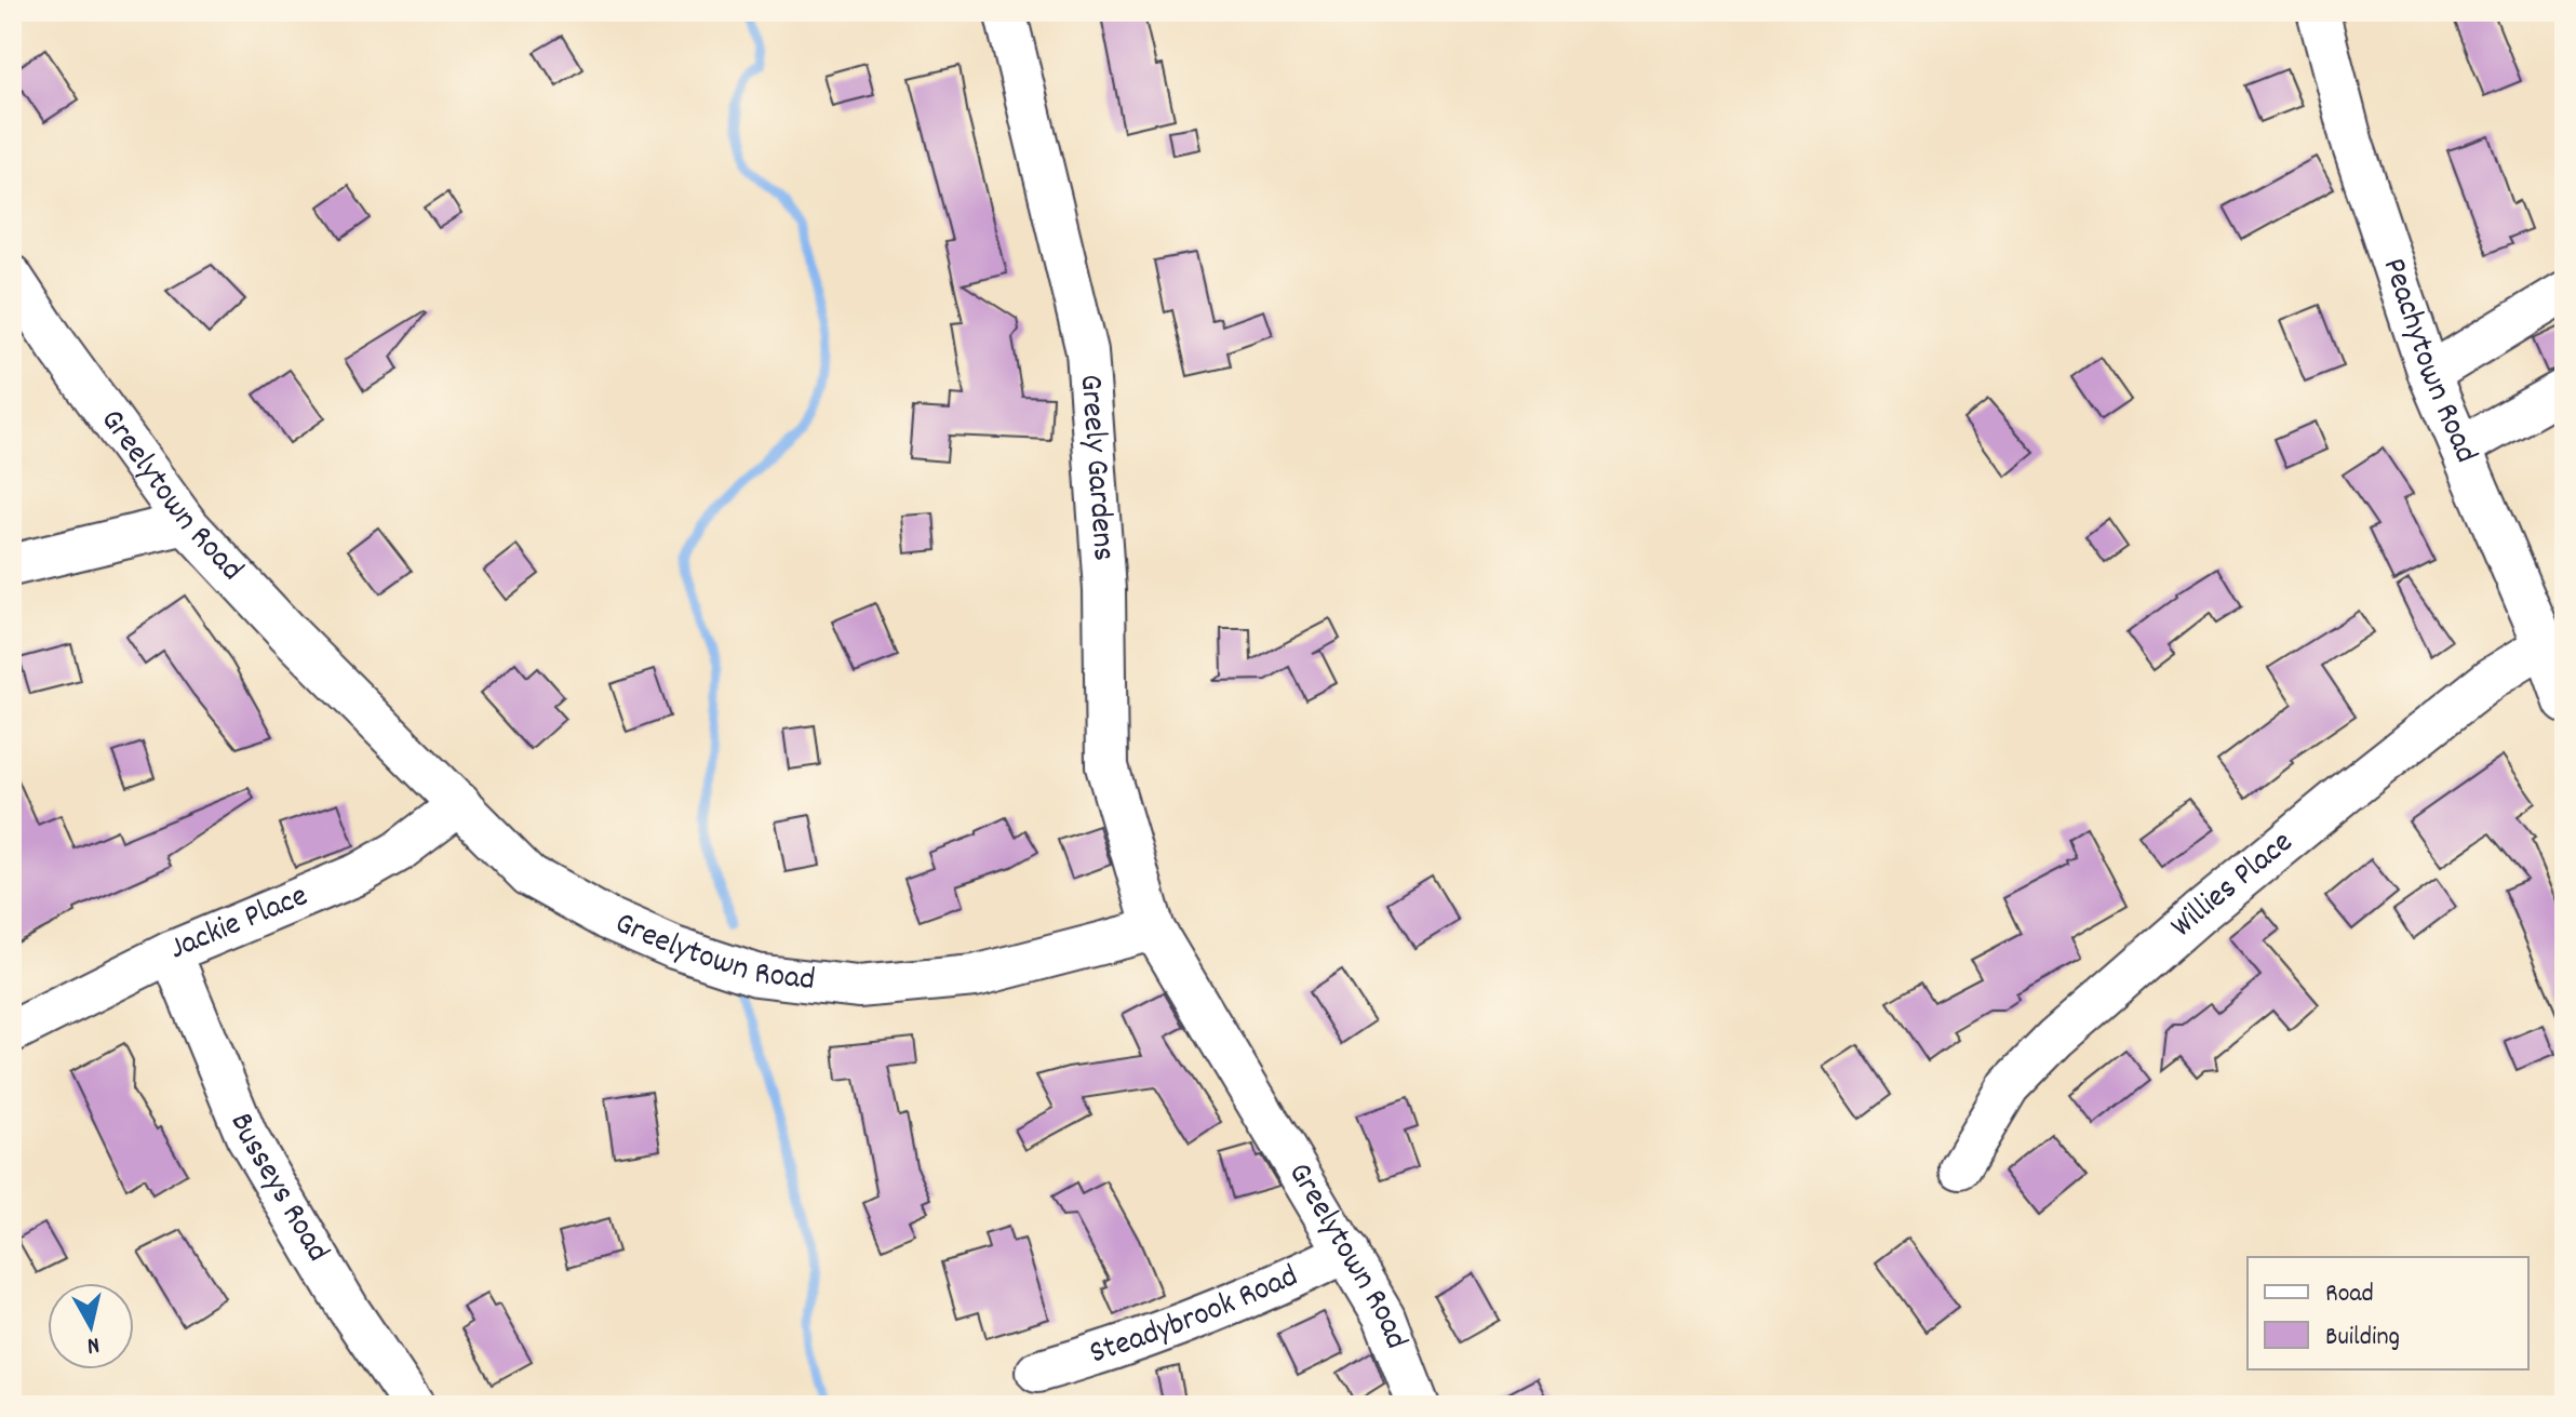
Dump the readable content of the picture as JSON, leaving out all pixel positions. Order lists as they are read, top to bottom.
{
  "streets": {
    "street": [
      "Peachytown Road",
      "Greely Gardens",
      "Greelytown Road",
      "Willies Place",
      "Jackie Place",
      "Busseys Road",
      "Steadybrook Road"
    ]
  },
  "crossings": [
    ["Peachytown Road", "Willies Place"],
    ["Greely Gardens", "Greelytown Road"],
    ["Greelytown Road", "Jackie Place"],
    ["Greelytown Road", "Steadybrook Road"],
    ["Jackie Place", "Busseys Road"]
  ],
  "legend": ["Road", "Building"],
  "north": "bottom"
}
